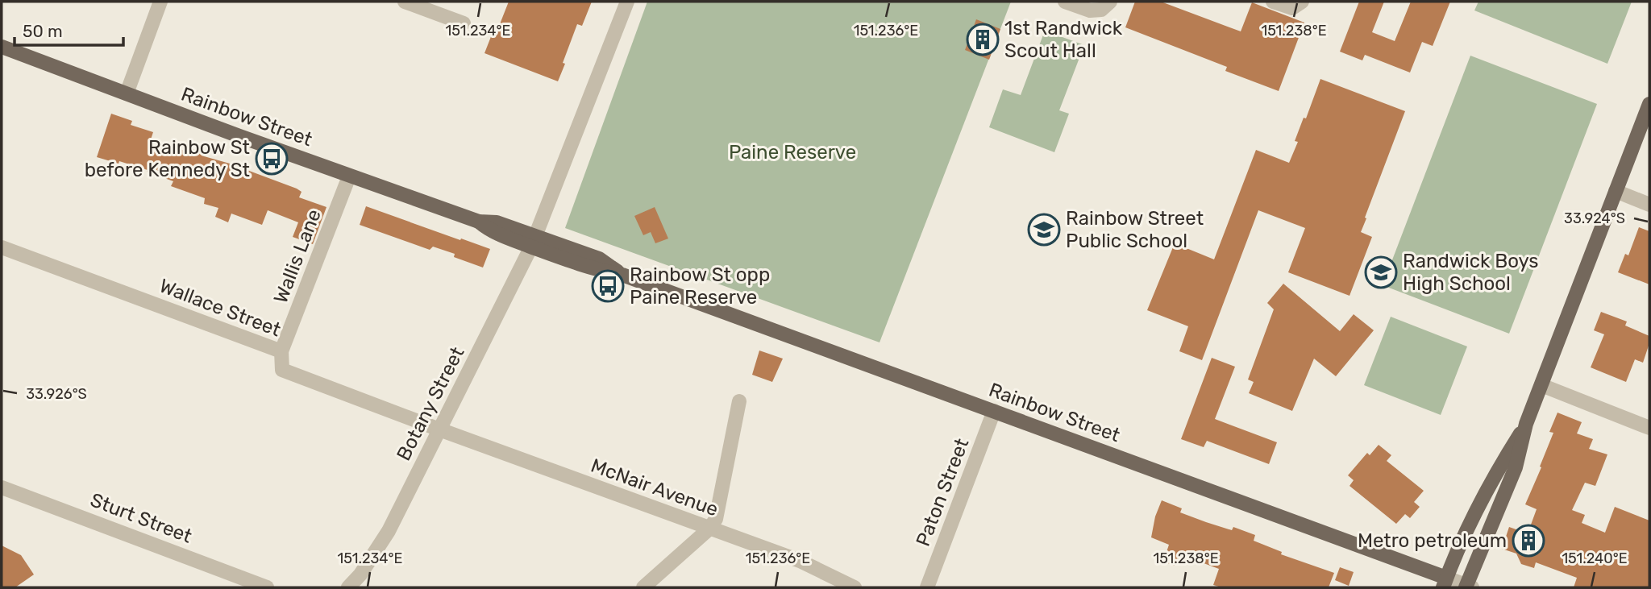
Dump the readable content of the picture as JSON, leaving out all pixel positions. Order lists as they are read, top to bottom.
{
  "streets": {
    "main road": ["Rainbow Street"],
    "street": [
      "Wallis Lane",
      "Wallace Street",
      "Botany Street",
      "McNair Avenue",
      "Paton Street",
      "Sturt Street"
    ]
  },
  "crossings": [
    ["Rainbow Street", "Wallis Lane"],
    ["Rainbow Street", "Botany Street"],
    ["Rainbow Street", "Paton Street"],
    ["Wallis Lane", "Wallace Street"],
    ["Wallace Street", "Botany Street"],
    ["Wallace Street", "McNair Avenue"],
    ["Botany Street", "McNair Avenue"]
  ],
  "parks": ["Paine Reserve"],
  "places": {
    "building": ["1st Randwick Scout Hall", "Metro petroleum"],
    "bus stop": ["Rainbow St before Kennedy St", "Rainbow St opp Paine Reserve"],
    "school or university": ["Rainbow Street Public School", "Randwick Boys High School"]
  },
  "scale_bar": "50 m",
  "coordinates": [
    "151.234°E",
    "151.236°E",
    "151.238°E",
    "33.924°S",
    "33.926°S",
    "151.240°E"
  ]
}
